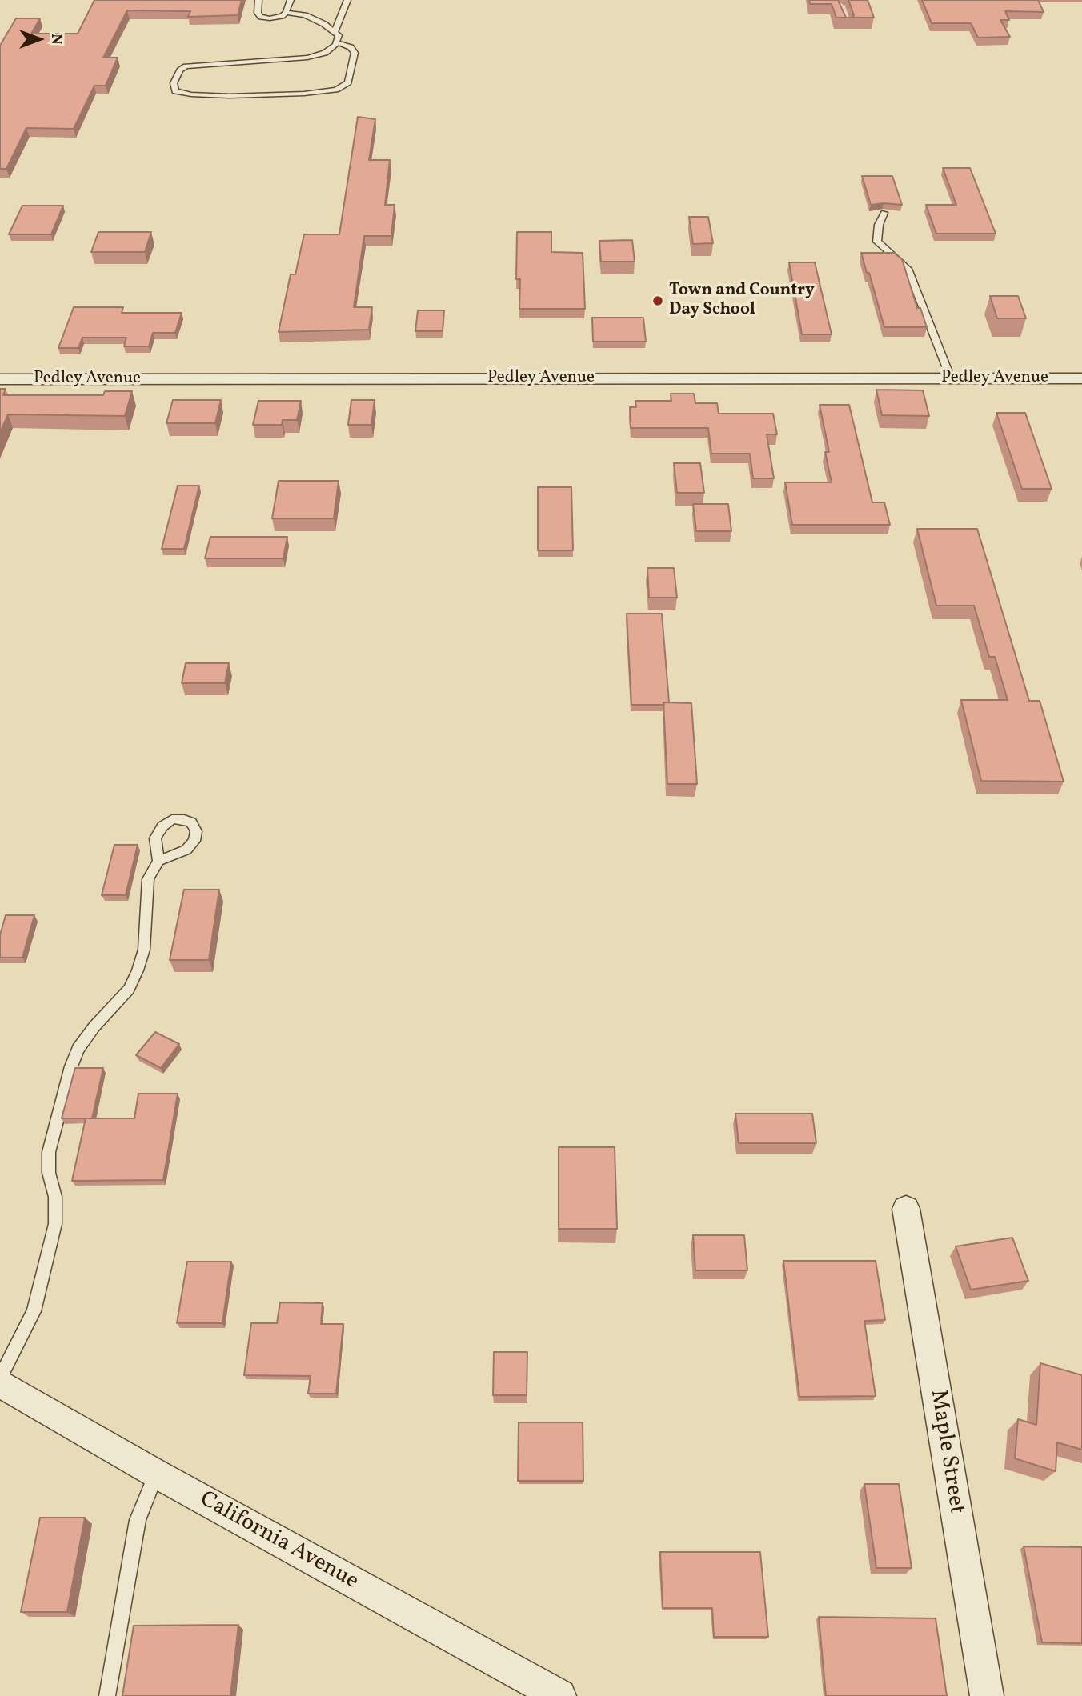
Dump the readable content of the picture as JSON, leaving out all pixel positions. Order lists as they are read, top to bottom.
{
  "streets": {
    "street": ["Pedley Avenue", "Maple Street", "California Avenue"]
  },
  "places": ["Town and Country Day School"],
  "north": "right"
}
